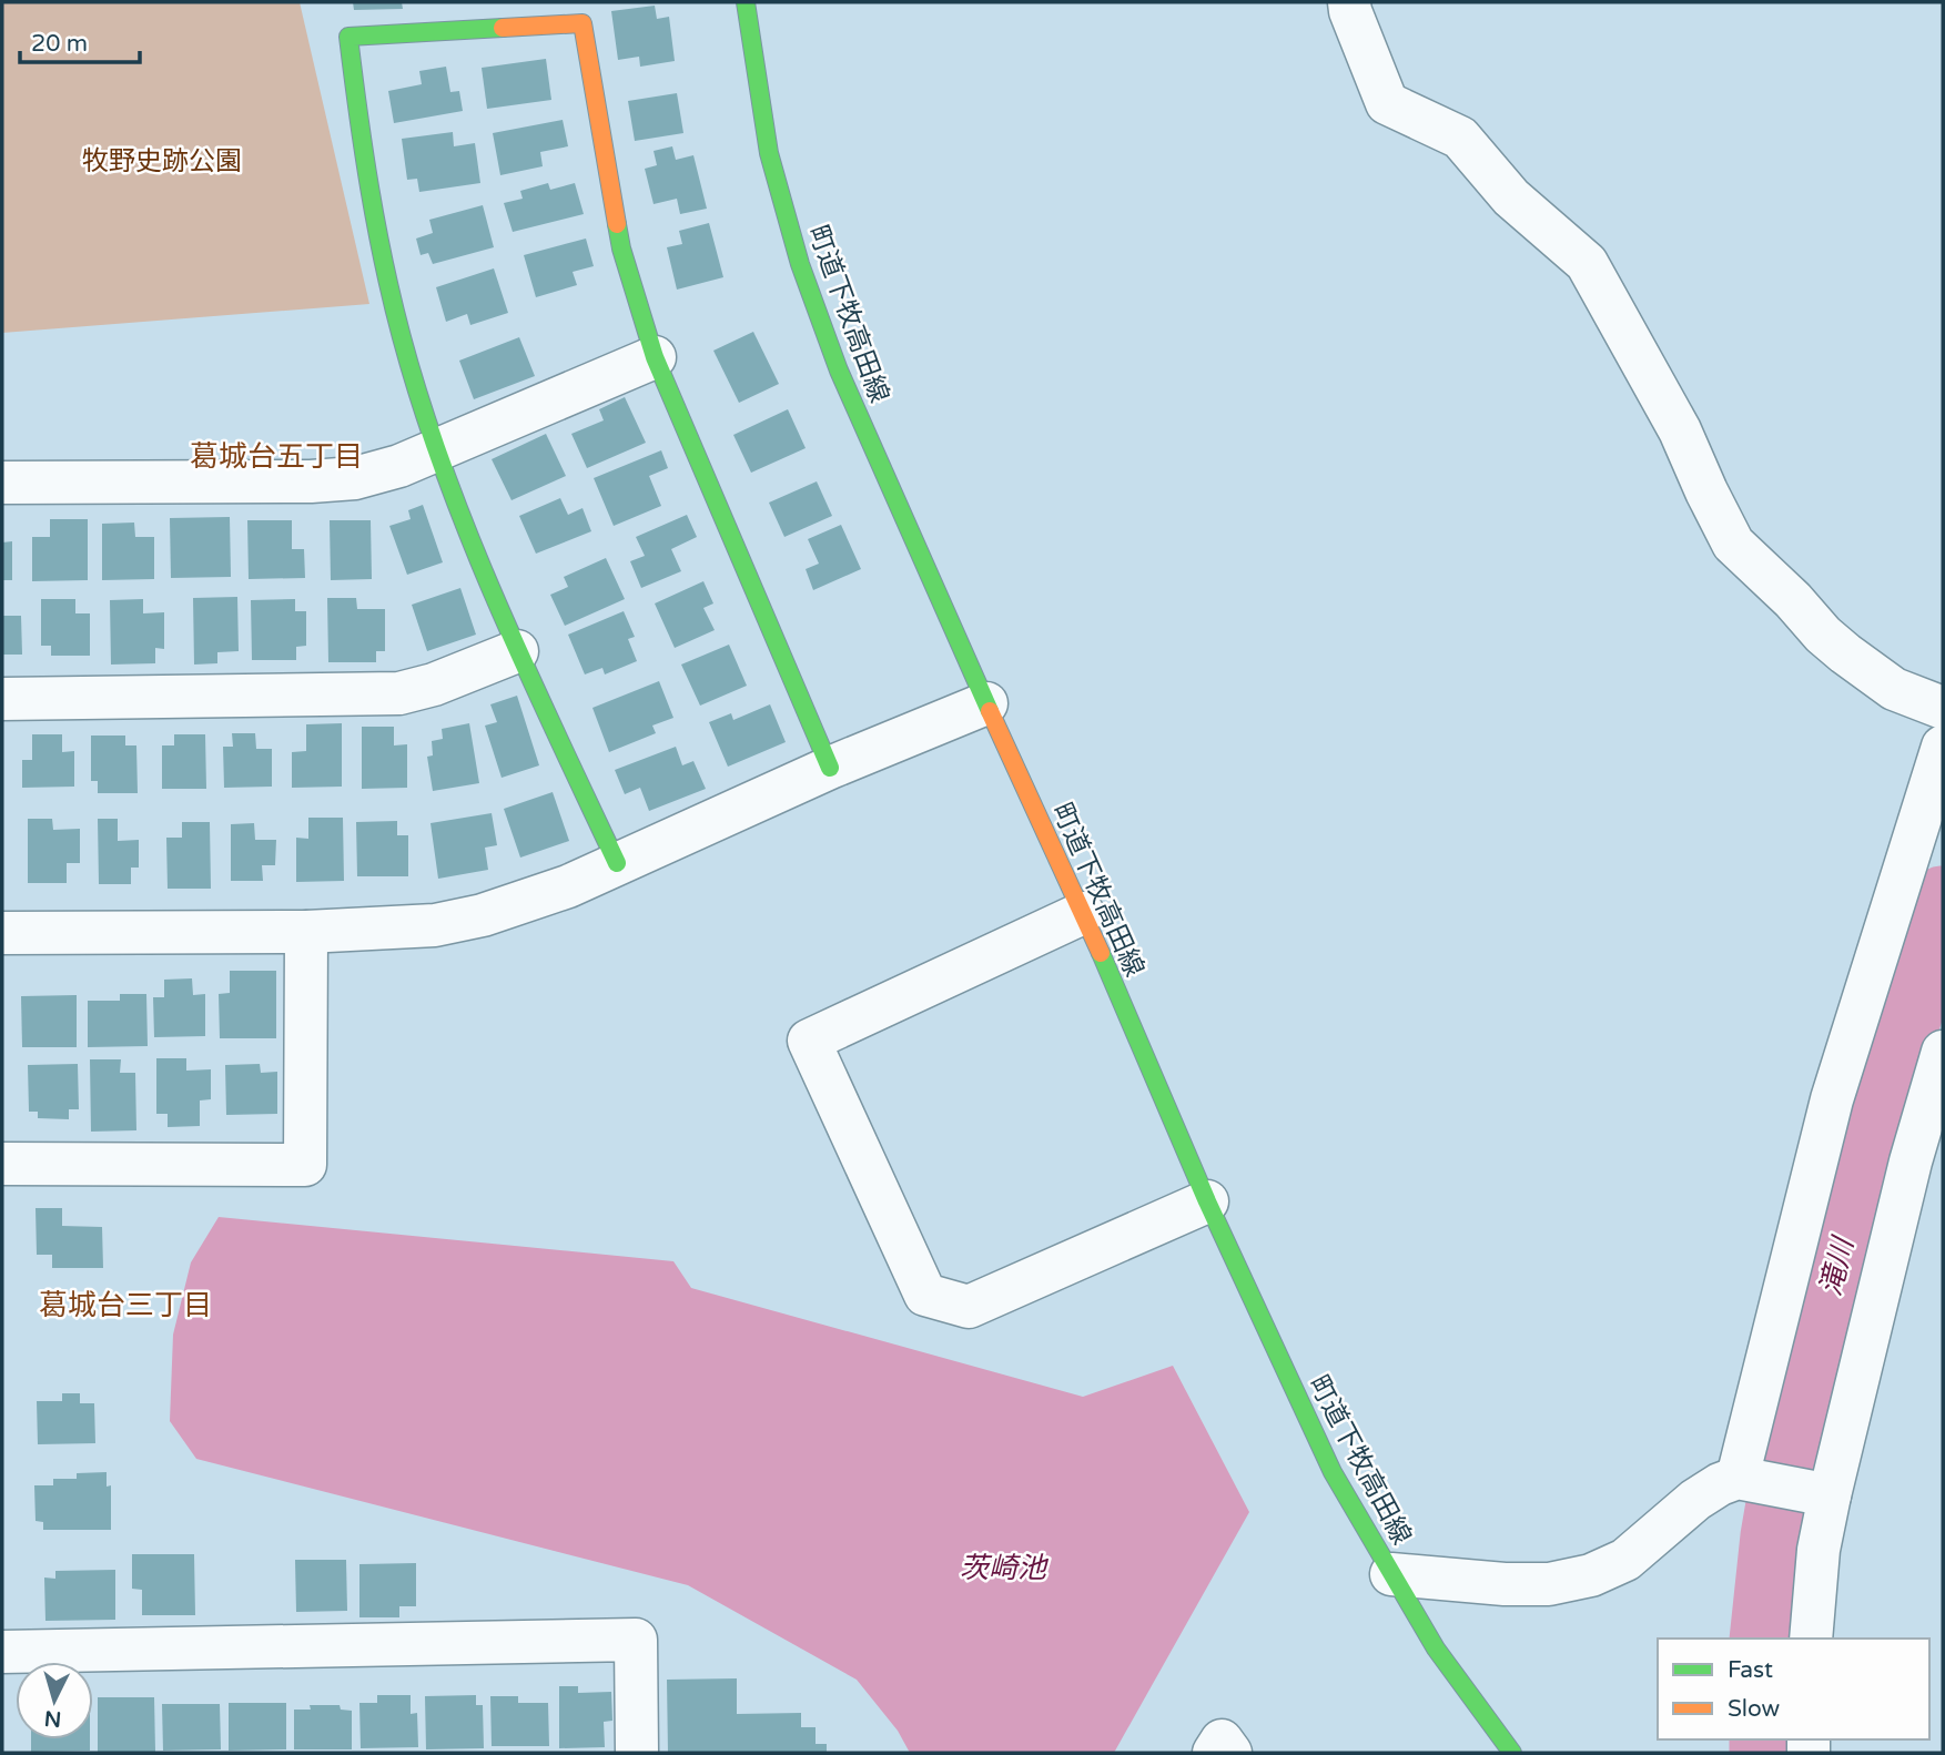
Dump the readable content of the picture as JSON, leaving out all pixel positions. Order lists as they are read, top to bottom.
{
  "streets": {
    "street": ["町道下牧高田線"]
  },
  "districts": ["葛城台五丁目", "葛城台三丁目"],
  "water": ["滝川", "茨崎池"],
  "parks": ["牧野史跡公園"],
  "legend": ["Fast", "Slow"],
  "scale_bar": "20 m",
  "north": "bottom"
}
